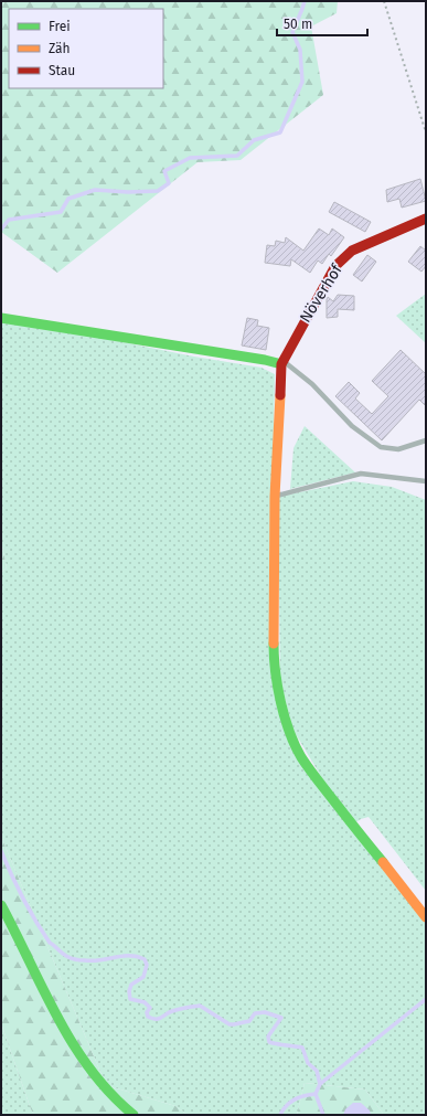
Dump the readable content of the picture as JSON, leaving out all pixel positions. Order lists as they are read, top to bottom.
{
  "streets": {
    "street": ["Növerhof"]
  },
  "legend": ["Frei", "Zäh", "Stau"],
  "scale_bar": "50 m"
}
